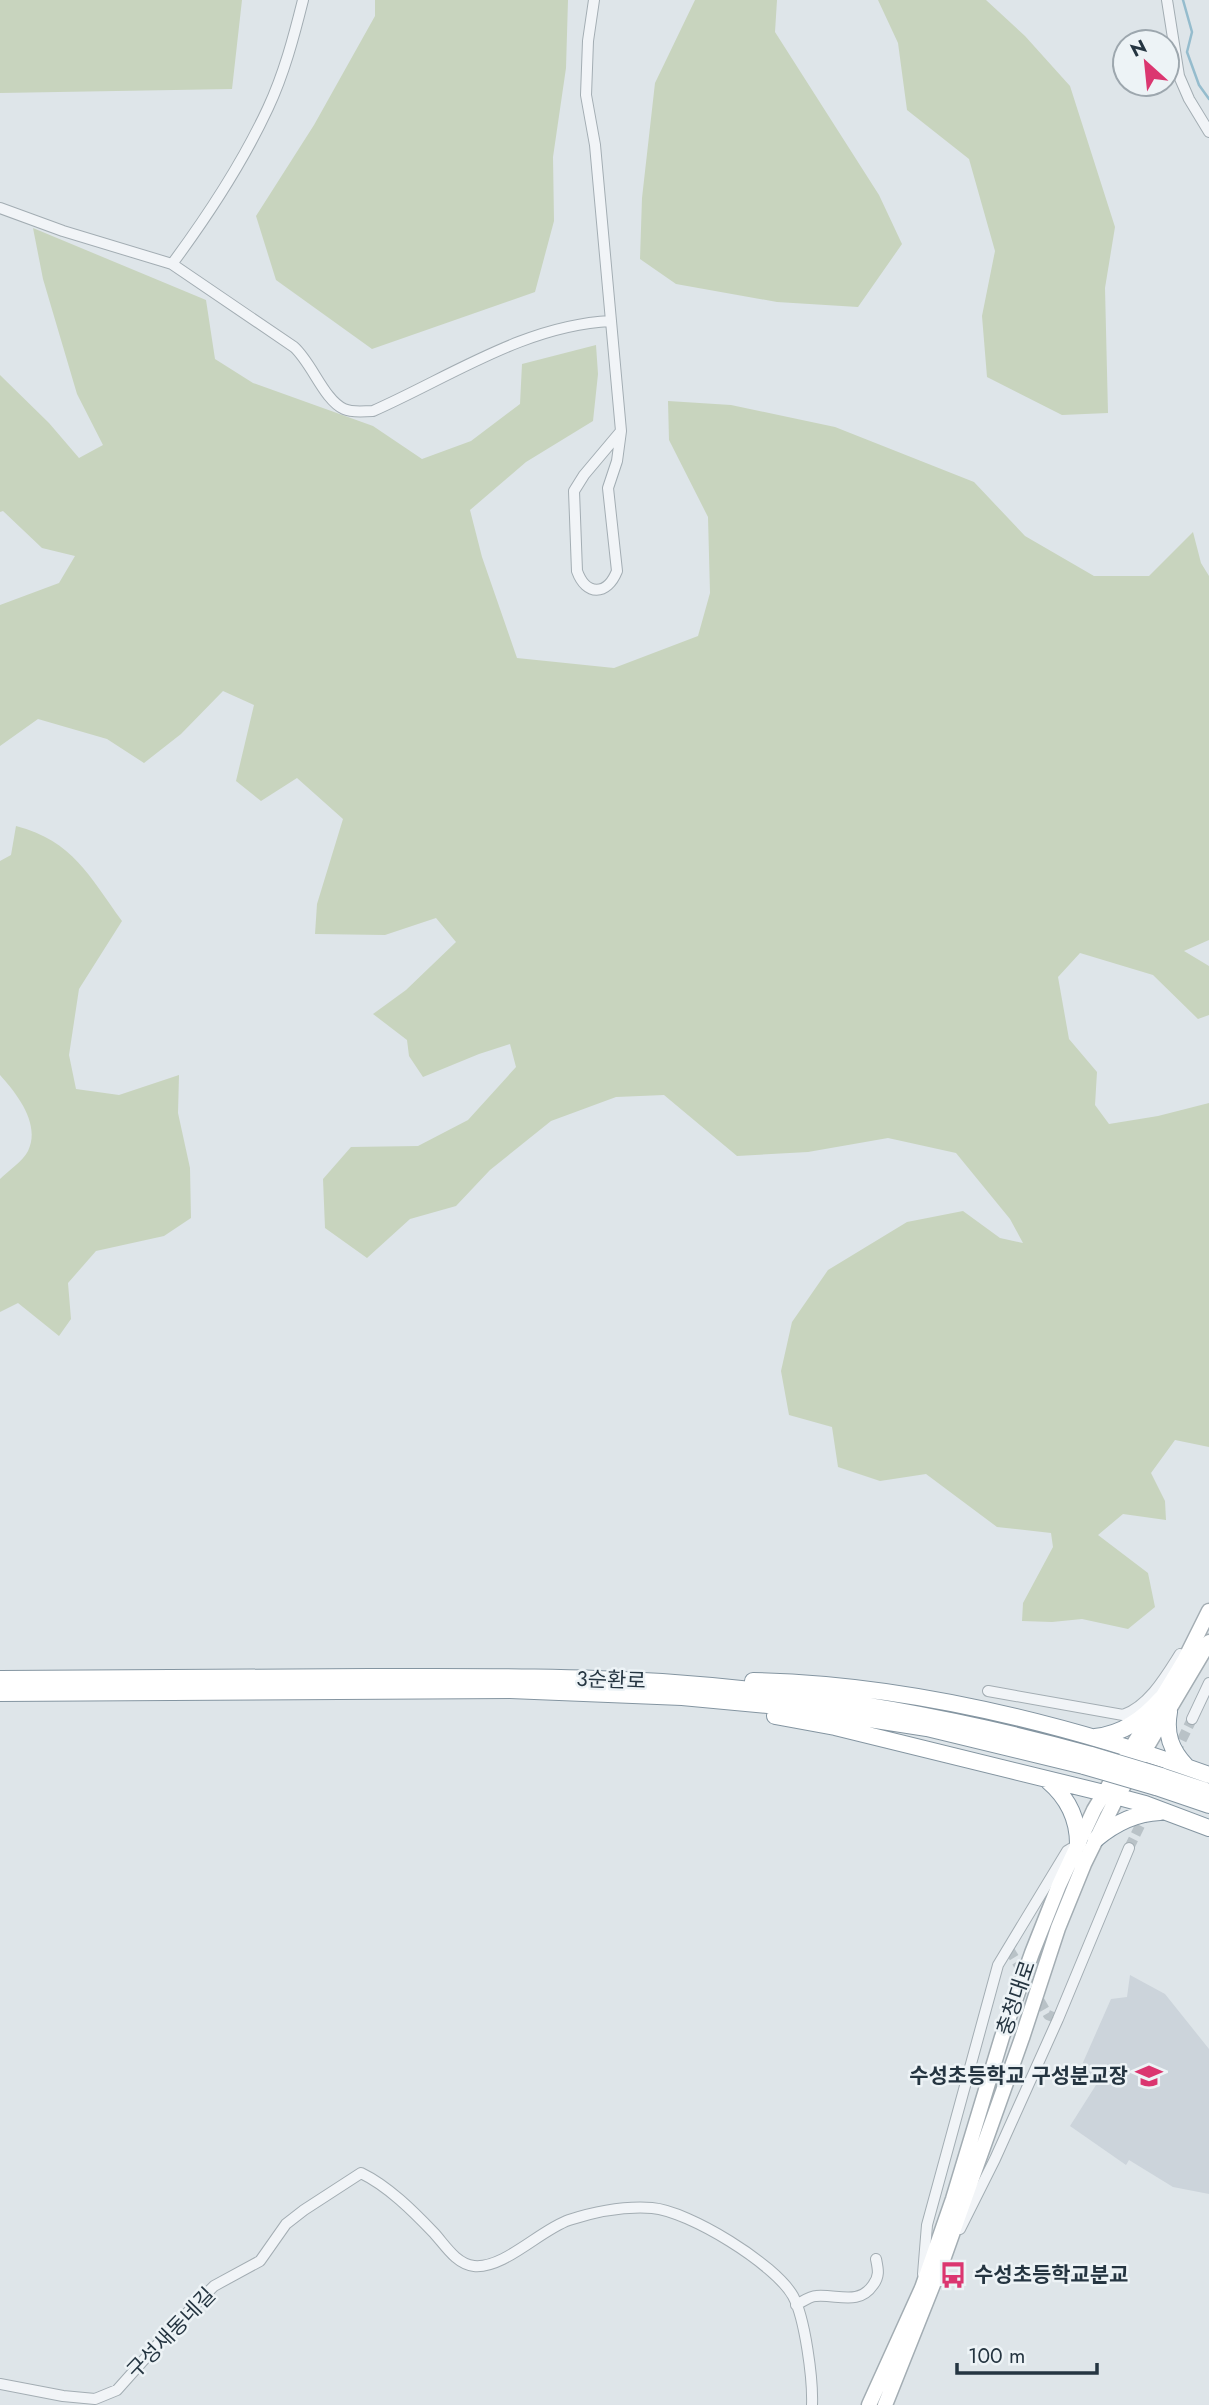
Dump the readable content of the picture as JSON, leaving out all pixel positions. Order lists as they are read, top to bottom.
{
  "streets": {
    "highway": ["3순환로"],
    "main road": ["충청대로"],
    "street": ["구성새동네길"]
  },
  "places": {
    "school or university": ["수성초등학교 구성분교장"],
    "bus stop": ["수성초등학교분교"]
  },
  "scale_bar": "100 m",
  "north": "top left"
}
